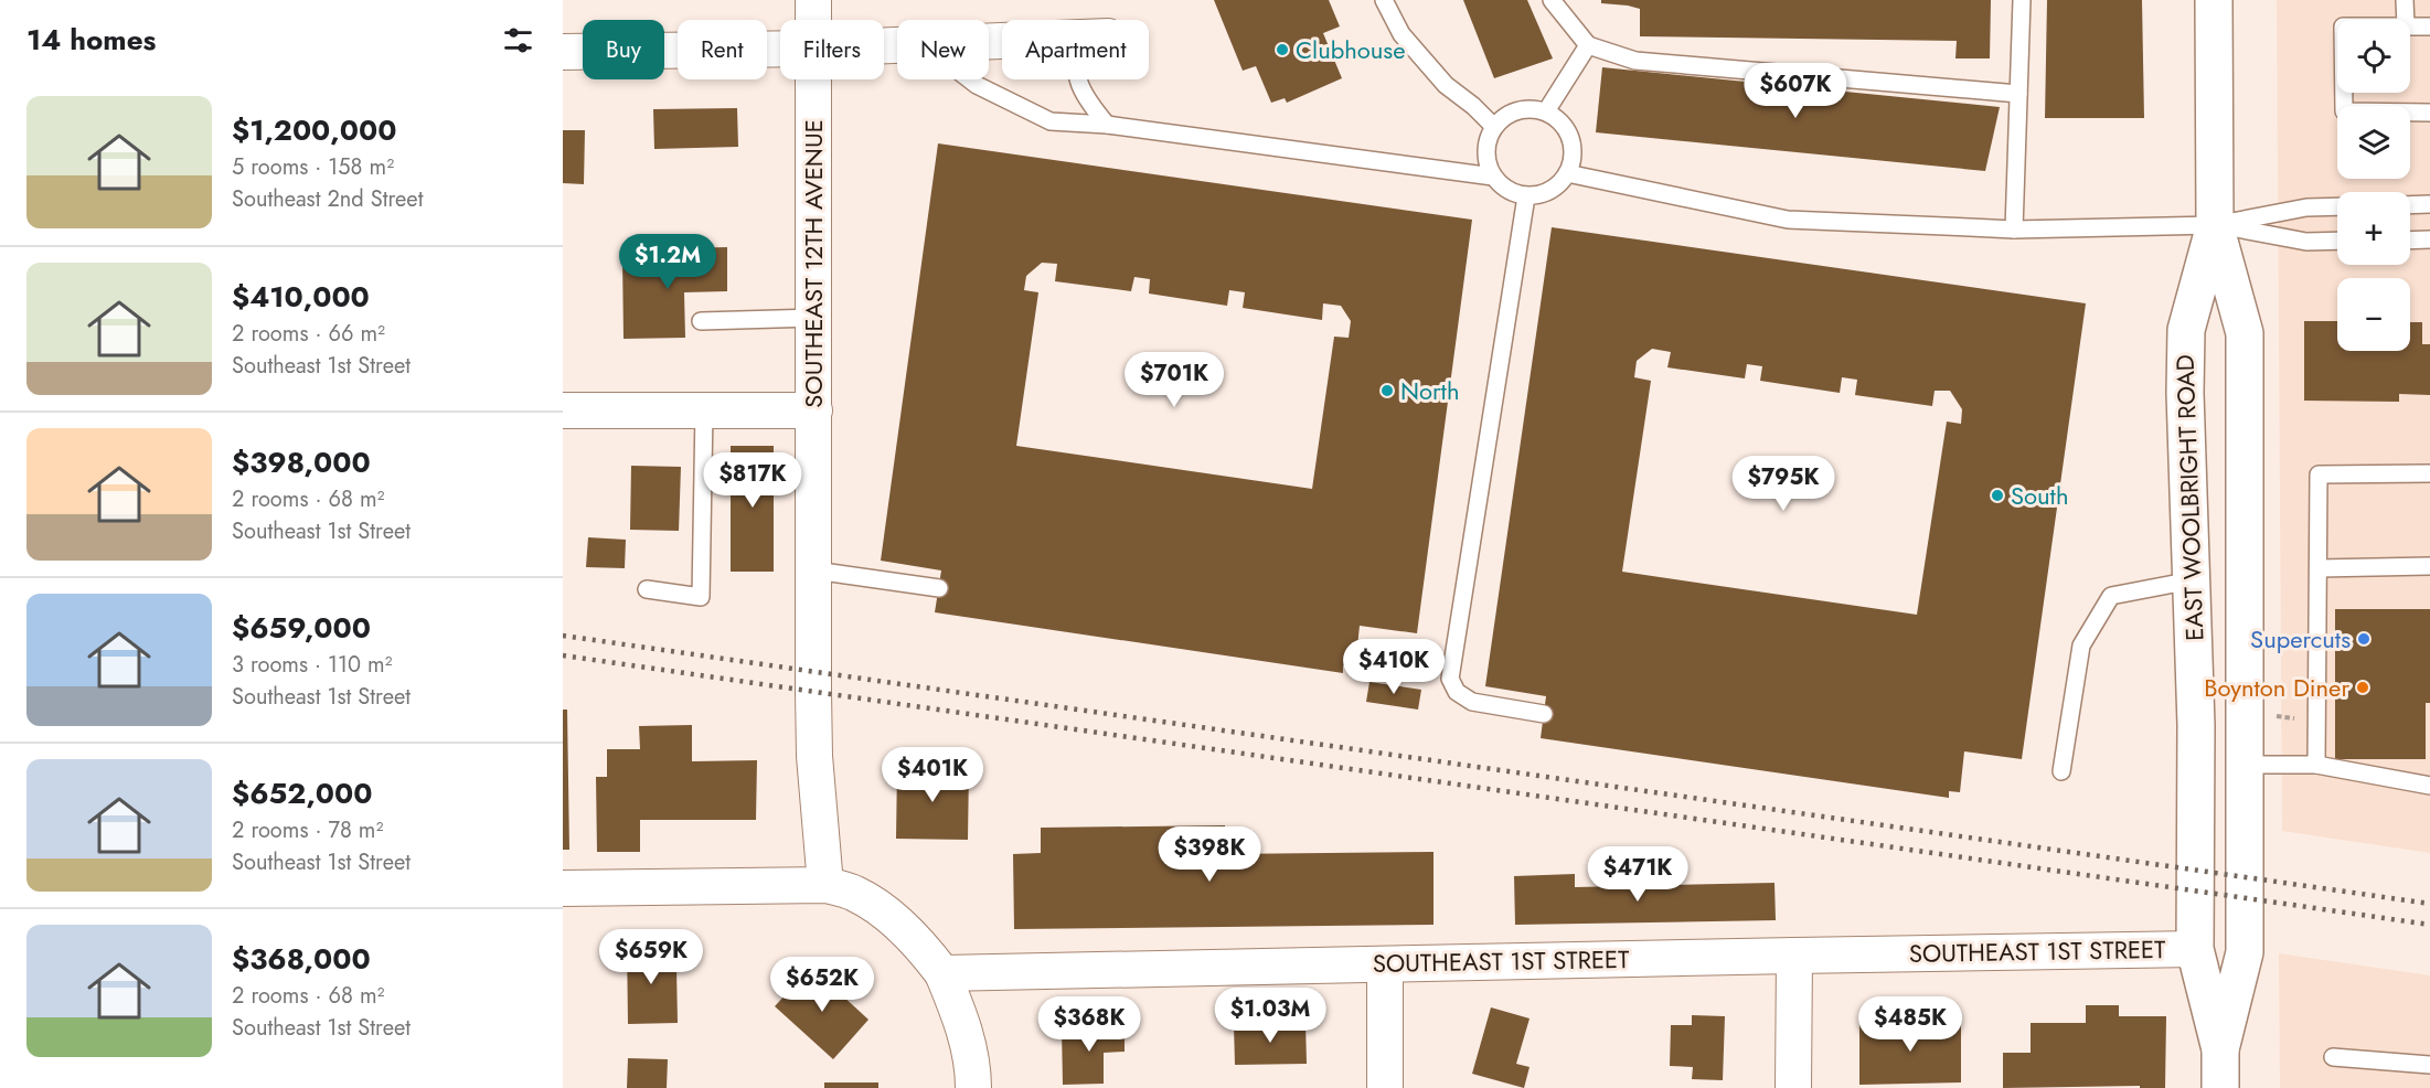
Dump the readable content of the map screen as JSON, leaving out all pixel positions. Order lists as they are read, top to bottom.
{
  "streets": {
    "main road": ["EAST WOOLBRIGHT ROAD"],
    "street": ["SOUTHEAST 12TH AVENUE", "SOUTHEAST 1ST STREET"]
  },
  "crossings": [
    ["EAST WOOLBRIGHT ROAD", "SOUTHEAST 1ST STREET"]
  ],
  "places": [
    "Clubhouse",
    "North",
    "South",
    "Supercuts",
    "Boynton Diner"
  ],
  "page": {
    "heading": "14 homes",
    "map_buttons": ["+", "−"],
    "chip": [
      "Buy",
      "Rent",
      "Filters",
      "New",
      "Apartment"
    ],
    "price": [
      "$607K",
      "$1.2M",
      "$701K",
      "$817K",
      "$795K",
      "$410K",
      "$401K",
      "$398K",
      "$471K",
      "$659K",
      "$652K",
      "$1.03M",
      "$368K",
      "$485K"
    ],
    "list": [
      {
        "name": "$1,200,000",
        "note": "5 rooms · 158 m² · Southeast 2nd Street"
      },
      {
        "name": "$410,000",
        "note": "2 rooms · 66 m² · Southeast 1st Street"
      },
      {
        "name": "$398,000",
        "note": "2 rooms · 68 m² · Southeast 1st Street"
      },
      {
        "name": "$659,000",
        "note": "3 rooms · 110 m² · Southeast 1st Street"
      },
      {
        "name": "$652,000",
        "note": "2 rooms · 78 m² · Southeast 1st Street"
      },
      {
        "name": "$368,000",
        "note": "2 rooms · 68 m² · Southeast 1st Street"
      }
    ]
  }
}
